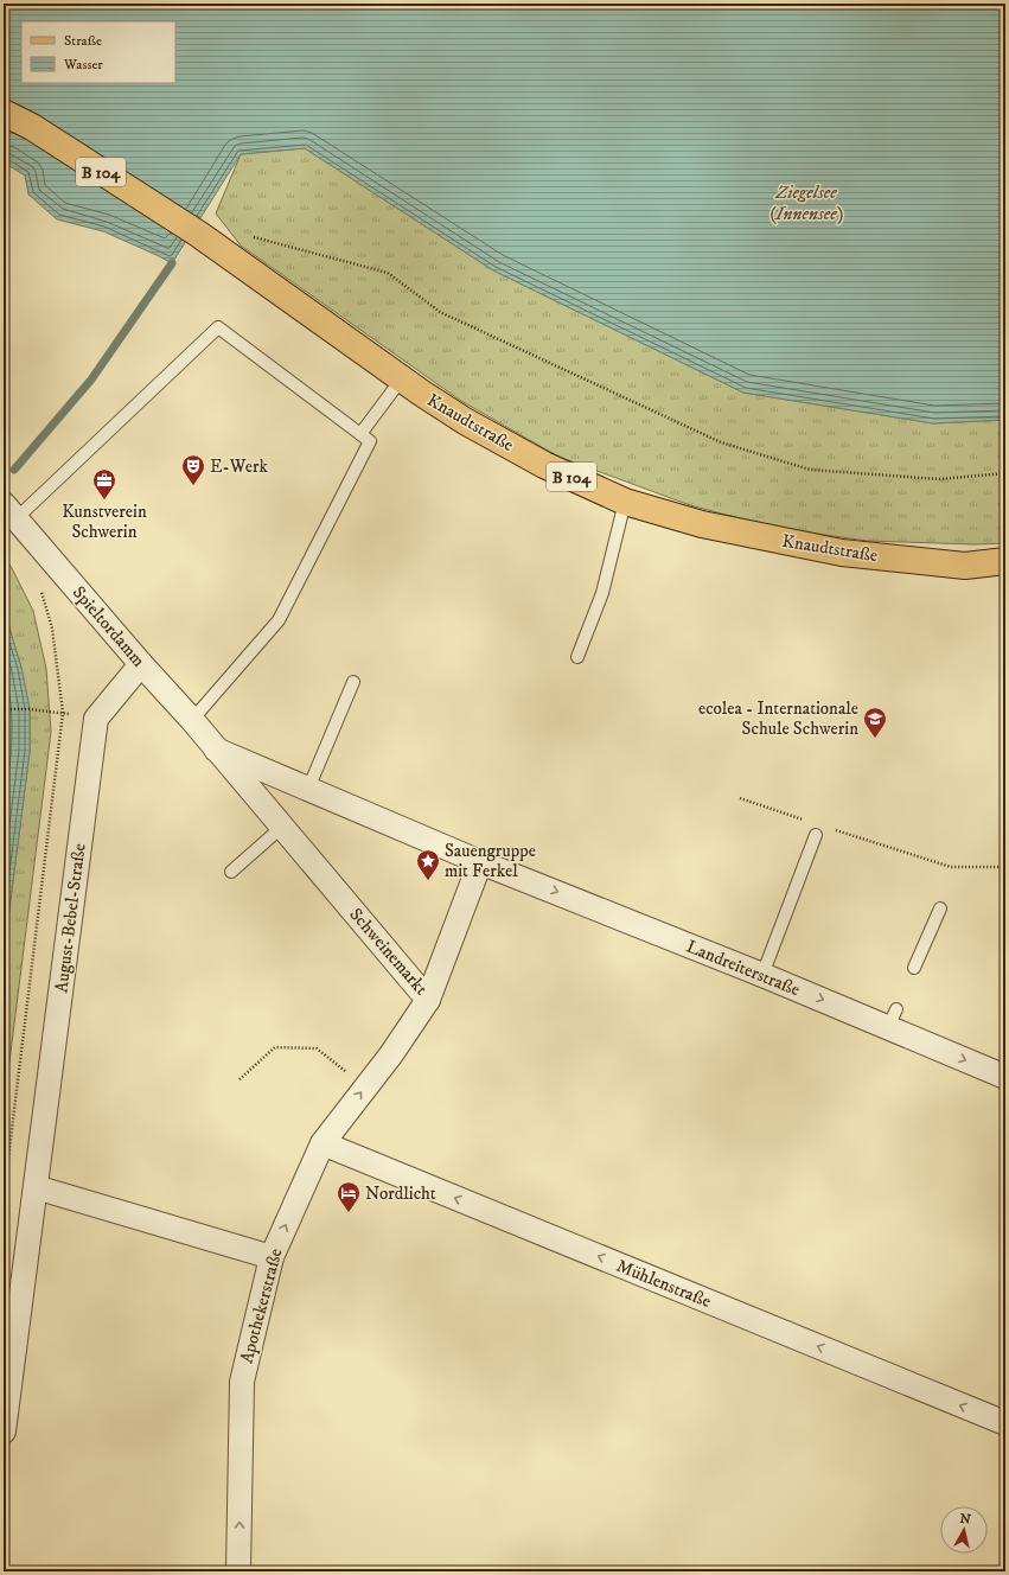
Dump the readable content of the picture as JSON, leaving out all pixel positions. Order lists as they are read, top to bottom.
{
  "streets": {
    "main road": ["B 104", "Knaudtstraße"],
    "street": [
      "Spieltordamm",
      "August-Bebel-Straße",
      "Schweinemarkt",
      "Landreiterstraße",
      "Mühlenstraße",
      "Apothekerstraße"
    ]
  },
  "crossings": [
    ["Spieltordamm", "Schweinemarkt"],
    ["Schweinemarkt", "Landreiterstraße"],
    ["Schweinemarkt", "Apothekerstraße"],
    ["Mühlenstraße", "Apothekerstraße"]
  ],
  "one_way": ["Landreiterstraße", "Mühlenstraße", "Apothekerstraße"],
  "water": ["Ziegelsee (Innensee)"],
  "places": {
    "theatre": ["E-Werk"],
    "office": ["Kunstverein Schwerin"],
    "school or university": ["ecolea - Internationale Schule Schwerin"],
    "place": ["Sauengruppe mit Ferkel"],
    "hotel": ["Nordlicht"]
  },
  "legend": ["Straße", "Wasser"],
  "north": "top"
}
